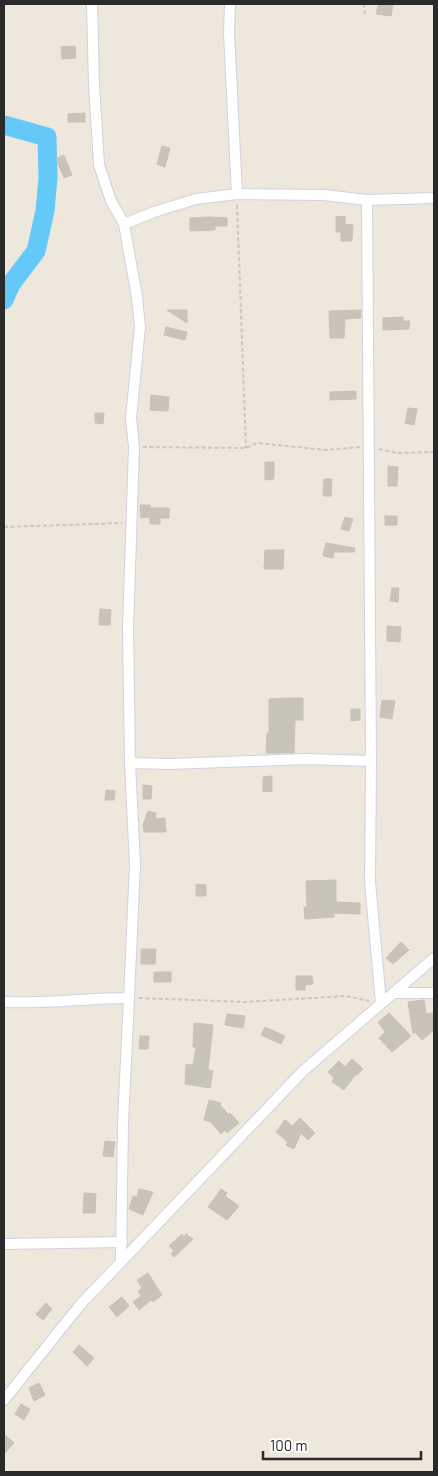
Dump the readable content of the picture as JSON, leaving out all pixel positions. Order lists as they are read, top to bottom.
{
  "scale_bar": "100 m"
}
